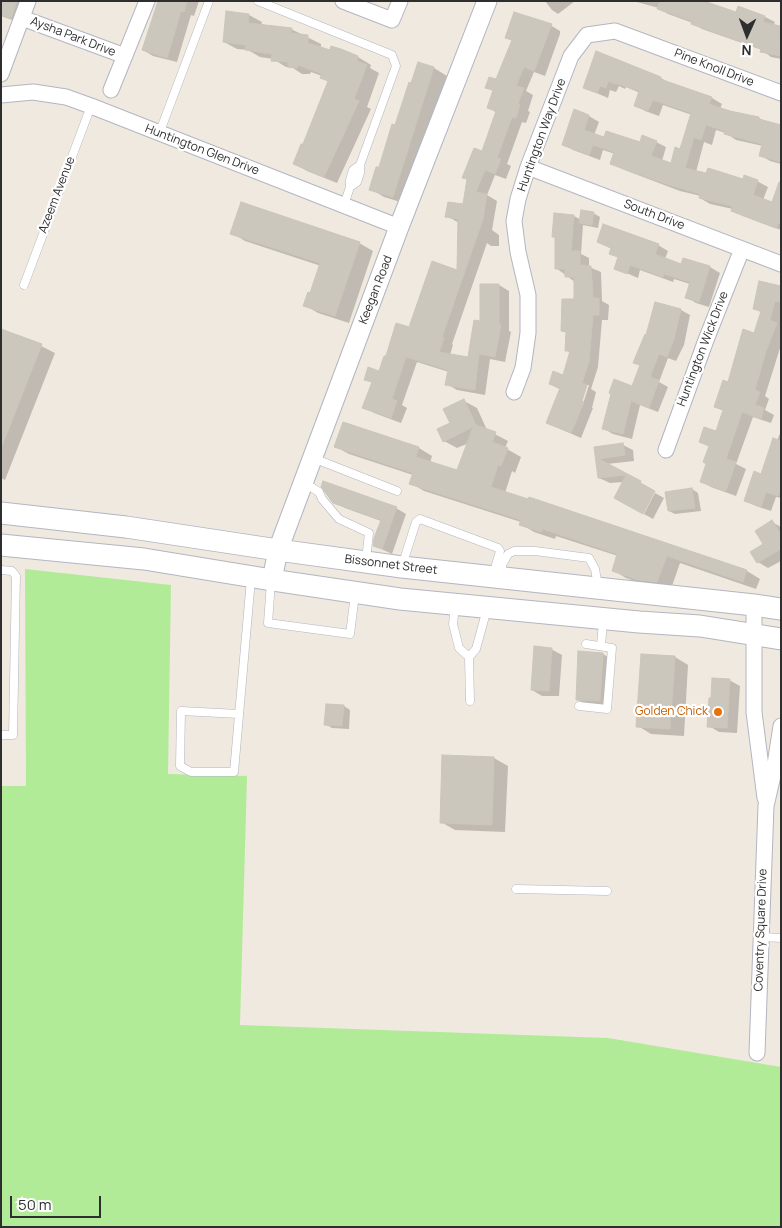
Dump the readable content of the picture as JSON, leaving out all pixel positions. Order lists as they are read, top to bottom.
{
  "streets": {
    "main road": ["Bissonnet Street"],
    "street": [
      "Aysha Park Drive",
      "Pine Knoll Drive",
      "Huntington Way Drive",
      "Huntington Glen Drive",
      "South Drive",
      "Keegan Road",
      "Huntington Wick Drive",
      "Coventry Square Drive"
    ],
    "lane": ["Azeem Avenue"]
  },
  "crossings": [
    ["Pine Knoll Drive", "Huntington Way Drive"],
    ["Huntington Way Drive", "South Drive"],
    ["Huntington Glen Drive", "Azeem Avenue"],
    ["Huntington Glen Drive", "Keegan Road"],
    ["South Drive", "Huntington Wick Drive"],
    ["Keegan Road", "Bissonnet Street"],
    ["Bissonnet Street", "Coventry Square Drive"]
  ],
  "places": ["Golden Chick"],
  "scale_bar": "50 m",
  "north": "bottom"
}
